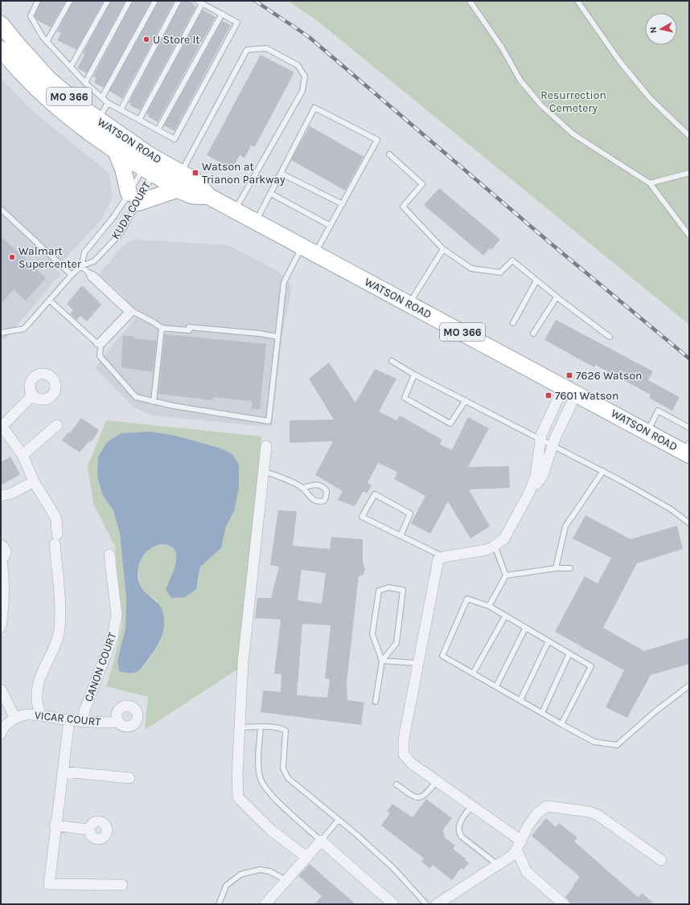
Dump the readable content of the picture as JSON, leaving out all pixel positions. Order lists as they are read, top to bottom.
{
  "streets": {
    "main road": ["MO 366", "WATSON ROAD"],
    "street": ["CANON COURT", "VICAR COURT"],
    "lane": ["KUDA COURT"]
  },
  "crossings": [
    ["WATSON ROAD", "KUDA COURT"],
    ["CANON COURT", "VICAR COURT"]
  ],
  "parks": ["Resurrection Cemetery"],
  "places": {
    "other": ["U Store It", "Walmart Supercenter"],
    "transit": ["Watson at Trianon Parkway", "7626 Watson", "7601 Watson"]
  },
  "north": "left"
}
